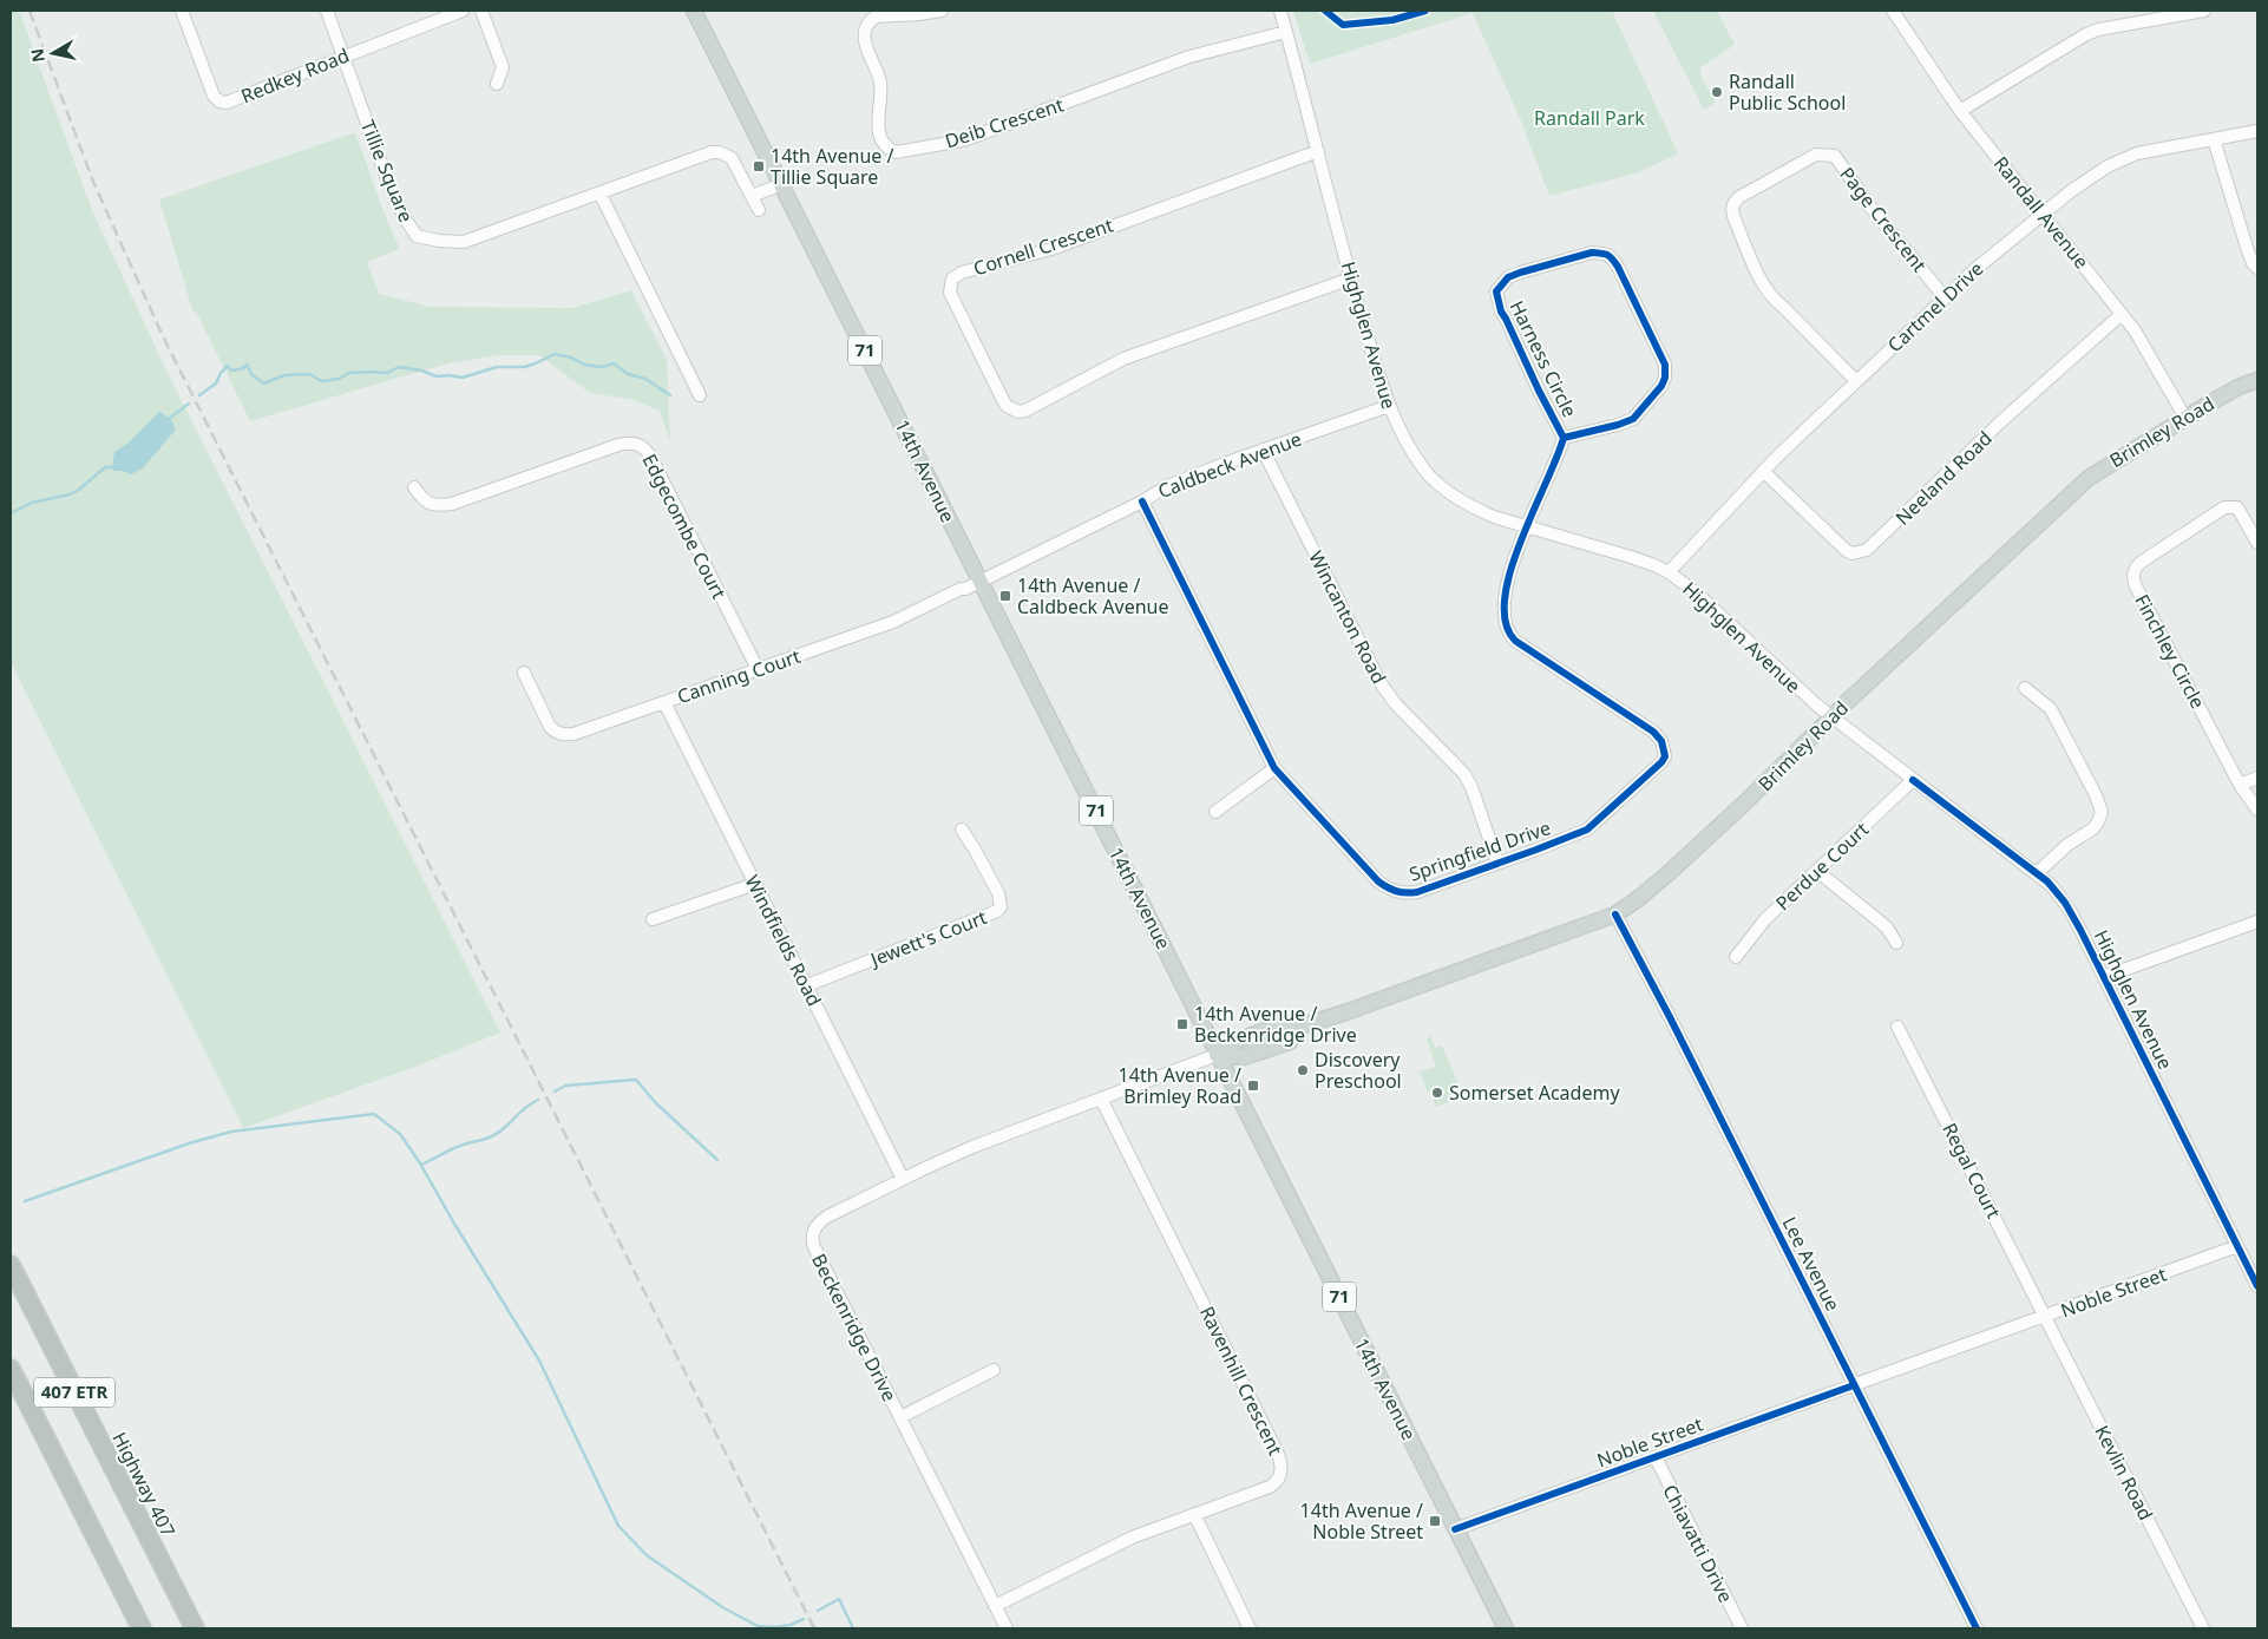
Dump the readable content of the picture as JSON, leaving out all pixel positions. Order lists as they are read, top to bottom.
{
  "streets": {
    "highway": ["407 ETR", "Highway 407"],
    "main road": ["71", "Brimley Road", "14th Avenue"],
    "street": [
      "Redkey Road",
      "Deib Crescent",
      "Tillie Square",
      "Randall Avenue",
      "Page Crescent",
      "Cornell Crescent",
      "Cartmel Drive",
      "Highglen Avenue",
      "Harness Circle",
      "Caldbeck Avenue",
      "Neeland Road",
      "Edgecombe Court",
      "Wincanton Road",
      "Finchley Circle",
      "Canning Court",
      "Springfield Drive",
      "Perdue Court",
      "Jewett's Court",
      "Windfields Road",
      "Regal Court",
      "Lee Avenue",
      "Noble Street",
      "Beckenridge Drive",
      "Ravenhill Crescent",
      "Kevlin Road",
      "Chiavatti Drive"
    ]
  },
  "crossings": [
    ["Redkey Road", "Tillie Square"],
    ["Deib Crescent", "Highglen Avenue"],
    ["Randall Avenue", "Cartmel Drive"],
    ["Randall Avenue", "Brimley Road"],
    ["Randall Avenue", "Neeland Road"],
    ["Page Crescent", "Cartmel Drive"],
    ["Cornell Crescent", "Highglen Avenue"],
    ["Cartmel Drive", "Highglen Avenue"],
    ["Cartmel Drive", "Neeland Road"],
    ["Highglen Avenue", "Harness Circle"],
    ["Highglen Avenue", "Brimley Road"],
    ["Highglen Avenue", "Caldbeck Avenue"],
    ["Highglen Avenue", "Springfield Drive"],
    ["Highglen Avenue", "Perdue Court"],
    ["Highglen Avenue", "Noble Street"],
    ["Harness Circle", "Springfield Drive"],
    ["Brimley Road", "14th Avenue"],
    ["Brimley Road", "Lee Avenue"],
    ["Brimley Road", "Beckenridge Drive"],
    ["Caldbeck Avenue", "14th Avenue"],
    ["Caldbeck Avenue", "Wincanton Road"],
    ["Caldbeck Avenue", "Canning Court"],
    ["Caldbeck Avenue", "Springfield Drive"],
    ["14th Avenue", "Canning Court"],
    ["14th Avenue", "Noble Street"],
    ["14th Avenue", "Beckenridge Drive"],
    ["Edgecombe Court", "Canning Court"],
    ["Wincanton Road", "Springfield Drive"],
    ["Canning Court", "Windfields Road"],
    ["Jewett's Court", "Windfields Road"],
    ["Windfields Road", "Beckenridge Drive"],
    ["Regal Court", "Noble Street"],
    ["Regal Court", "Kevlin Road"],
    ["Lee Avenue", "Noble Street"],
    ["Noble Street", "Kevlin Road"],
    ["Noble Street", "Chiavatti Drive"],
    ["Beckenridge Drive", "Ravenhill Crescent"]
  ],
  "parks": ["Randall Park"],
  "places": {
    "other": ["Randall Public School", "Discovery Preschool", "Somerset Academy"],
    "transit": [
      "14th Avenue / Tillie Square",
      "14th Avenue / Caldbeck Avenue",
      "14th Avenue / Beckenridge Drive",
      "14th Avenue / Brimley Road",
      "14th Avenue / Noble Street"
    ]
  },
  "north": "left"
}
